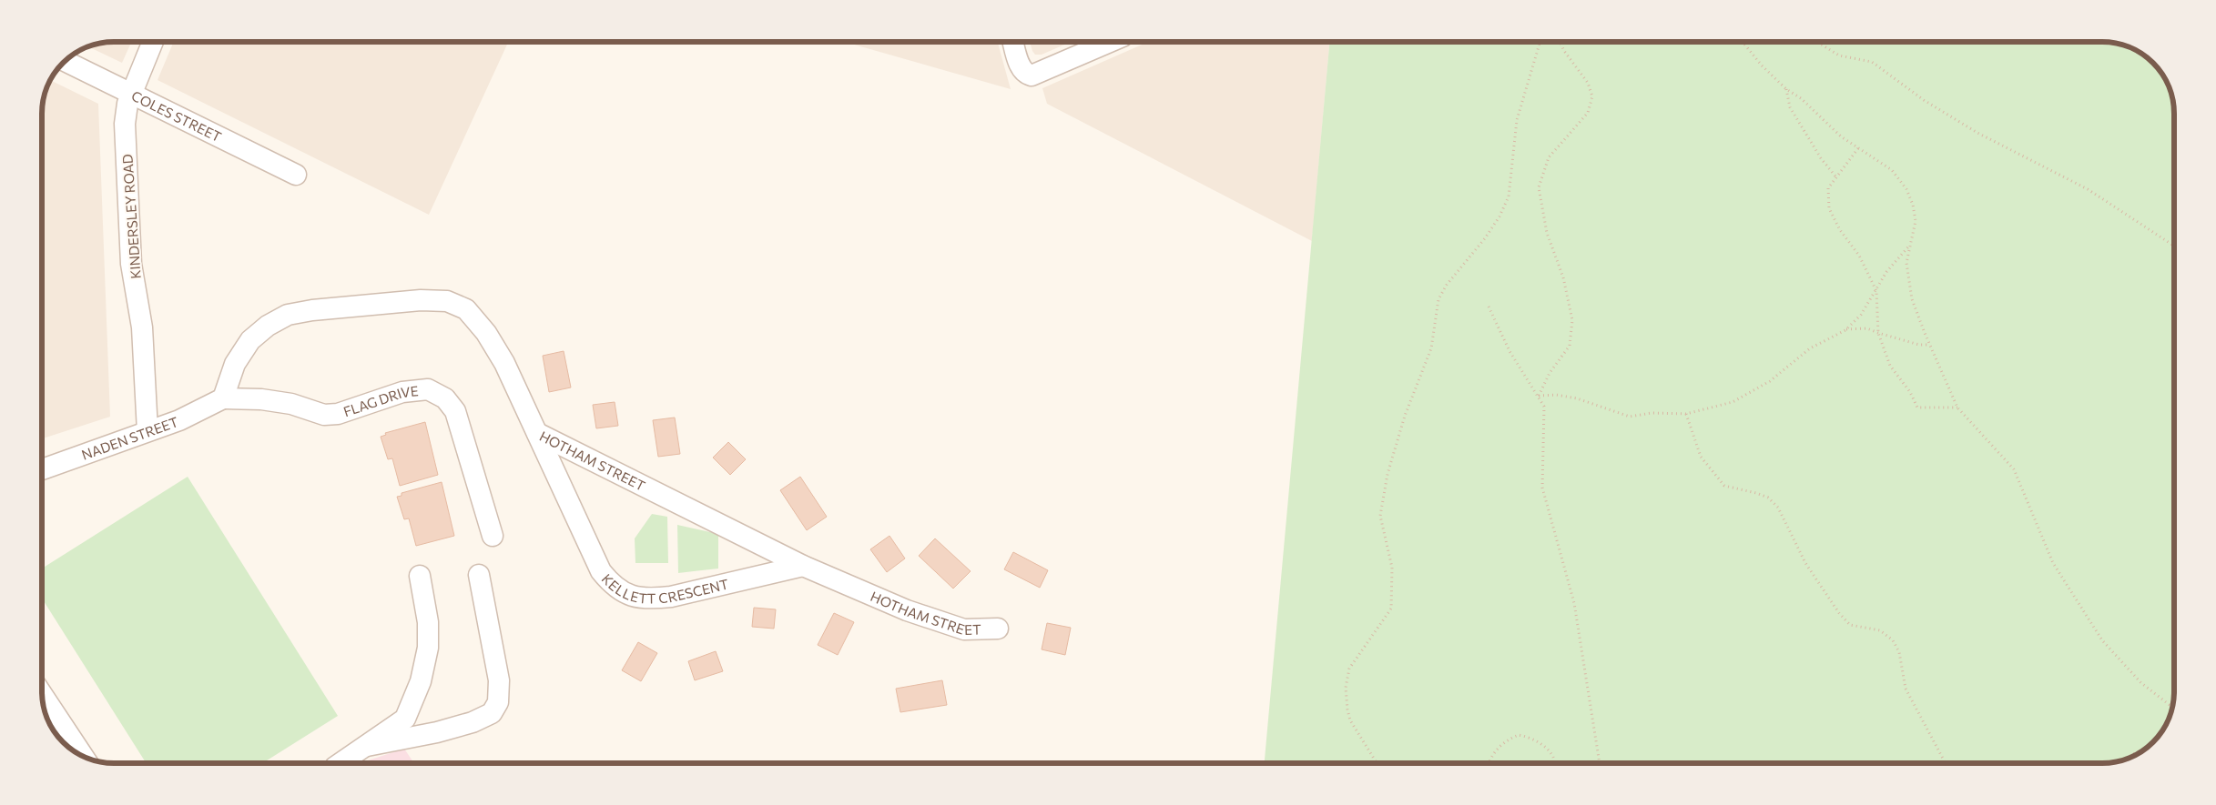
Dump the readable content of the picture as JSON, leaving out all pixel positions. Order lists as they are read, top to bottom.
{
  "streets": {
    "street": [
      "COLES STREET",
      "KINDERSLEY ROAD",
      "FLAG DRIVE",
      "NADEN STREET",
      "HOTHAM STREET",
      "KELLETT CRESCENT"
    ]
  },
  "crossings": [
    ["COLES STREET", "KINDERSLEY ROAD"],
    ["KINDERSLEY ROAD", "NADEN STREET"],
    ["FLAG DRIVE", "NADEN STREET"],
    ["FLAG DRIVE", "HOTHAM STREET"],
    ["NADEN STREET", "HOTHAM STREET"],
    ["HOTHAM STREET", "KELLETT CRESCENT"]
  ]
}
